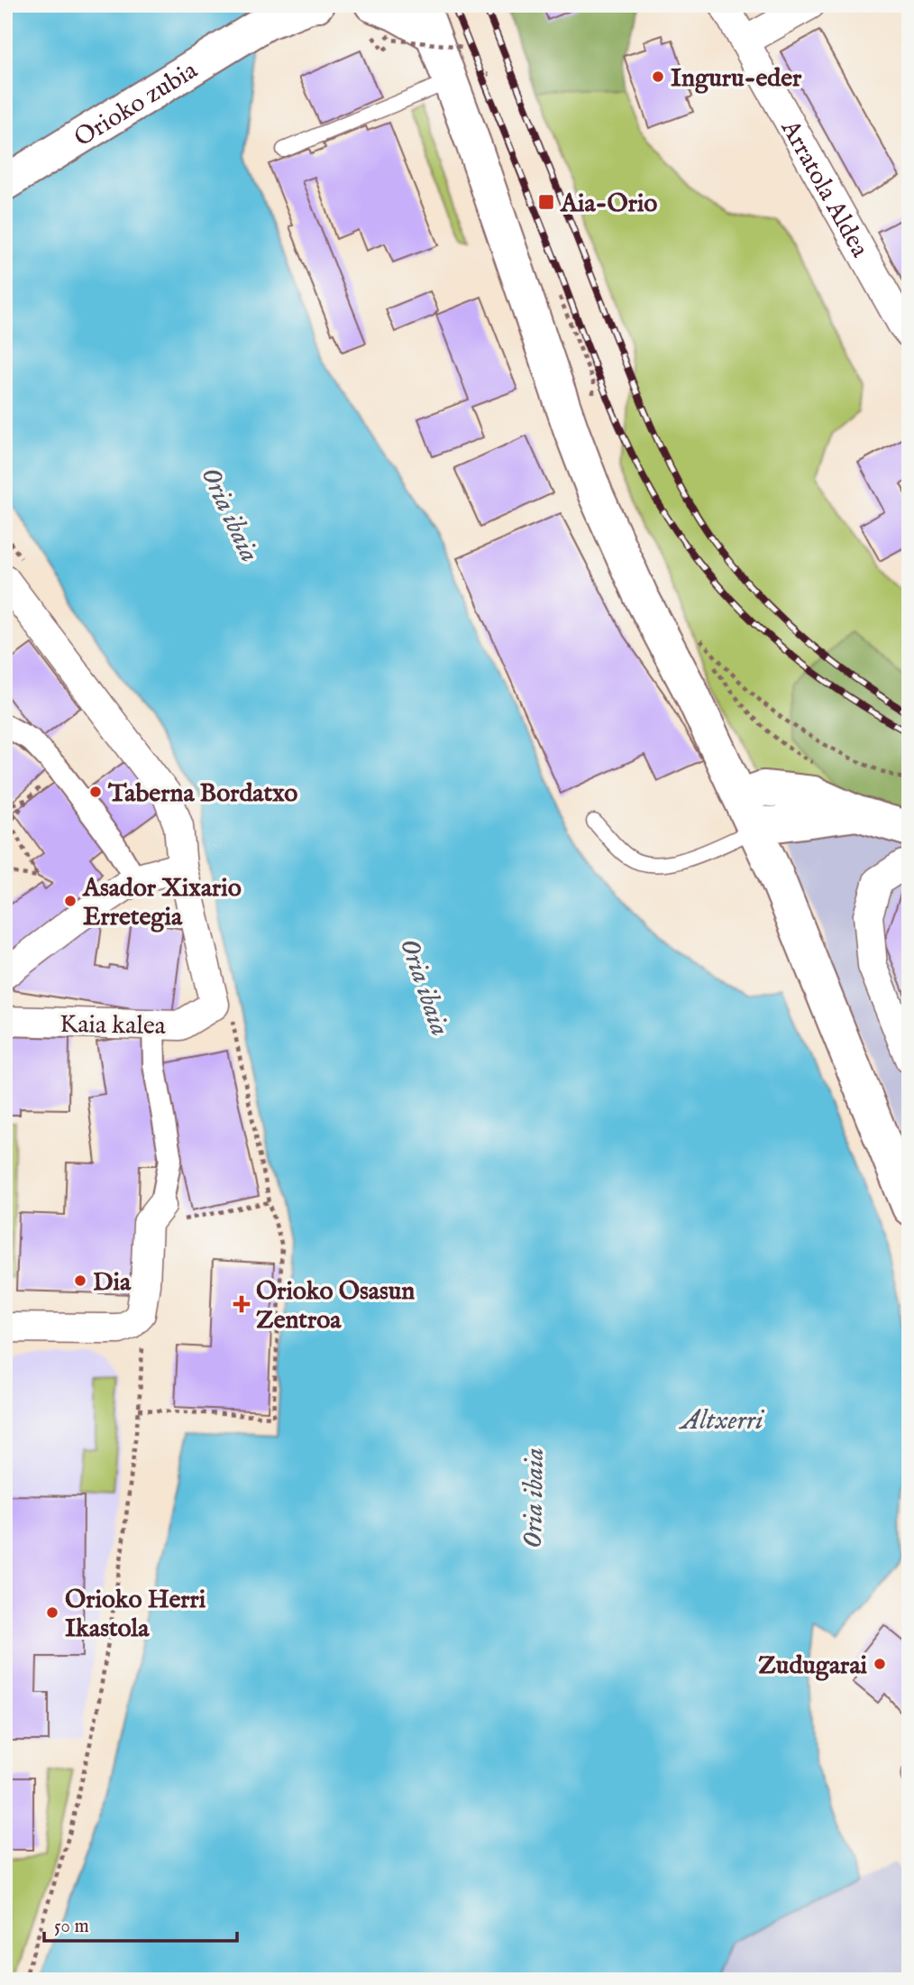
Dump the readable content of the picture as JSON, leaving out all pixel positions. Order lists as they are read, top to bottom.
{
  "streets": {
    "main road": ["Orioko zubia"],
    "street": ["Arratola Aldea", "Kaia kalea"]
  },
  "water": ["Oria ibaia", "Altxerri"],
  "places": {
    "other": [
      "Inguru-eder",
      "Taberna Bordatxo",
      "Asador Xixario Erretegia",
      "Dia",
      "Orioko Herri Ikastola",
      "Zudugarai"
    ],
    "transit": ["Aia-Orio"],
    "health": ["Orioko Osasun Zentroa"]
  },
  "scale_bar": "50 m"
}
